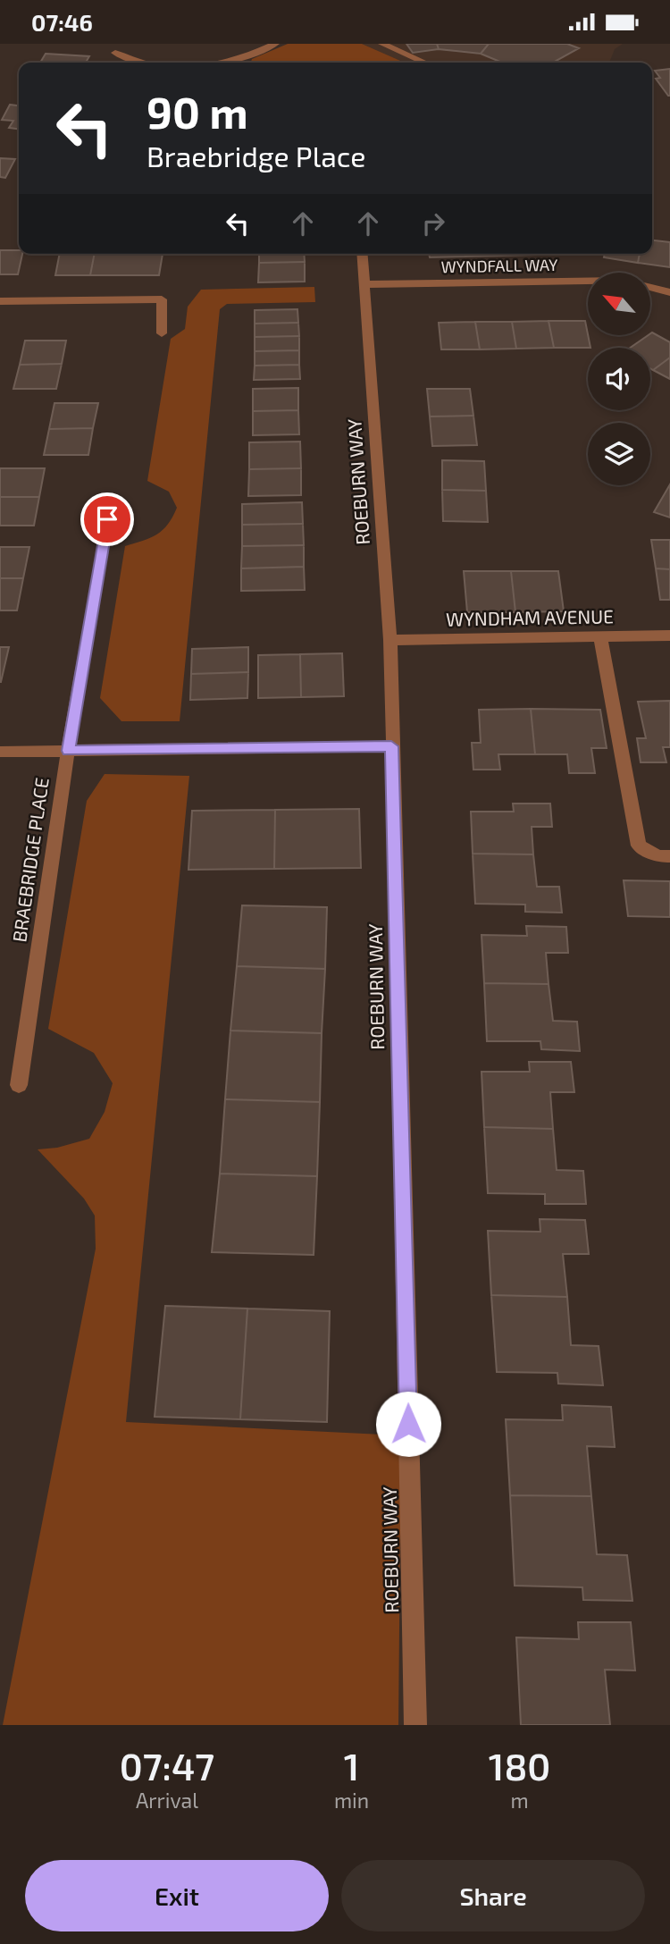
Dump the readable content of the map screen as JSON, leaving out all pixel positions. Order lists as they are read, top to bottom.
{
  "streets": {
    "street": [
      "WYNDFALL WAY",
      "ROEBURN WAY",
      "WYNDHAM AVENUE",
      "BRAEBRIDGE PLACE"
    ]
  },
  "crossings": [
    ["WYNDFALL WAY", "ROEBURN WAY"],
    ["ROEBURN WAY", "WYNDHAM AVENUE"],
    ["ROEBURN WAY", "BRAEBRIDGE PLACE"]
  ],
  "north": "top left",
  "page": {
    "status": "07:46",
    "turn": ["90 m", "Braebridge Place"],
    "eta": [
      "07:47",
      "Arrival",
      "1",
      "min",
      "180",
      "m"
    ],
    "buttons": ["Exit", "Share"]
  }
}
